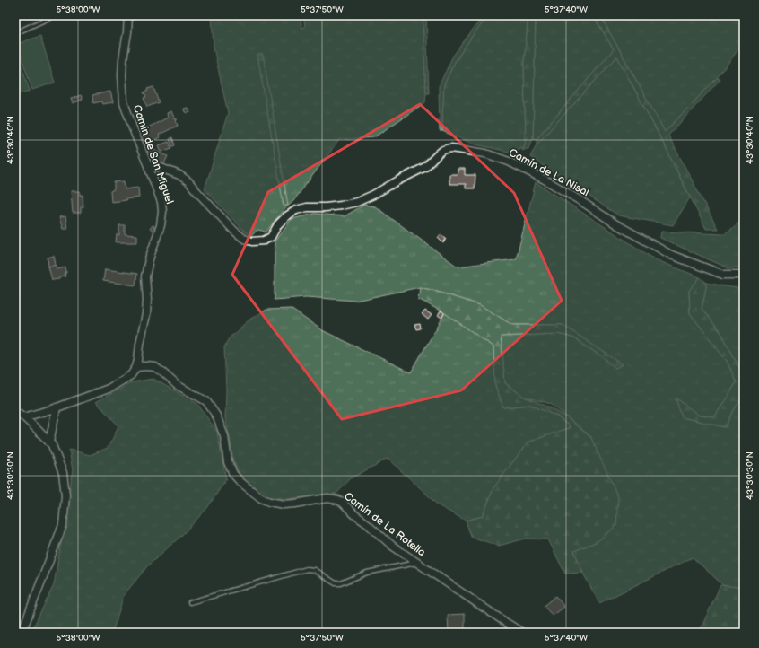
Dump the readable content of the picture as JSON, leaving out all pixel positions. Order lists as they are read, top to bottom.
{
  "streets": {
    "street": ["Camín de San Miguel", "Camín de La Nisal", "Camín de La Rotella"]
  },
  "crossings": [
    ["Camín de San Miguel", "Camín de La Nisal"],
    ["Camín de San Miguel", "Camín de La Rotella"]
  ],
  "coordinates": [
    "5°38'00\"W",
    "5°37'50\"W",
    "5°37'40\"W",
    "43°30'40\"N",
    "43°30'30\"N"
  ]
}
